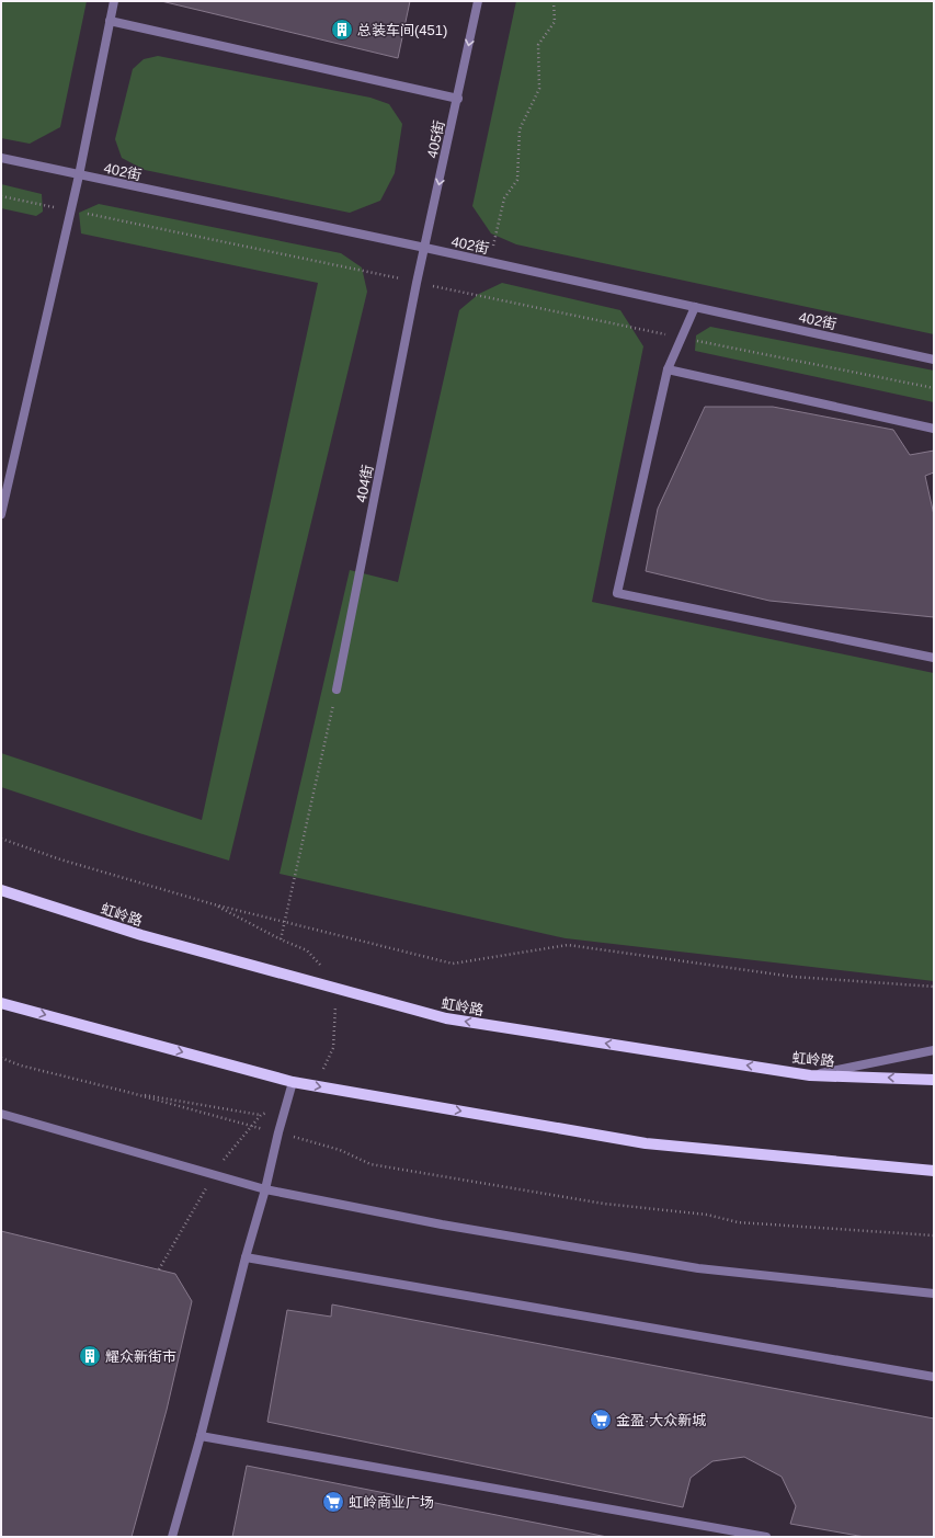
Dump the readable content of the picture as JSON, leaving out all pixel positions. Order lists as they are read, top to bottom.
{
  "streets": {
    "main road": ["虹岭路"],
    "street": ["405街", "402街", "404街"]
  },
  "crossings": [
    ["405街", "402街"],
    ["405街", "404街"]
  ],
  "one_way": ["405街"],
  "places": {
    "building": ["总装车间(451)", "耀众新街市"],
    "supermarket": ["金盈·大众新城", "虹岭商业广场"]
  }
}
